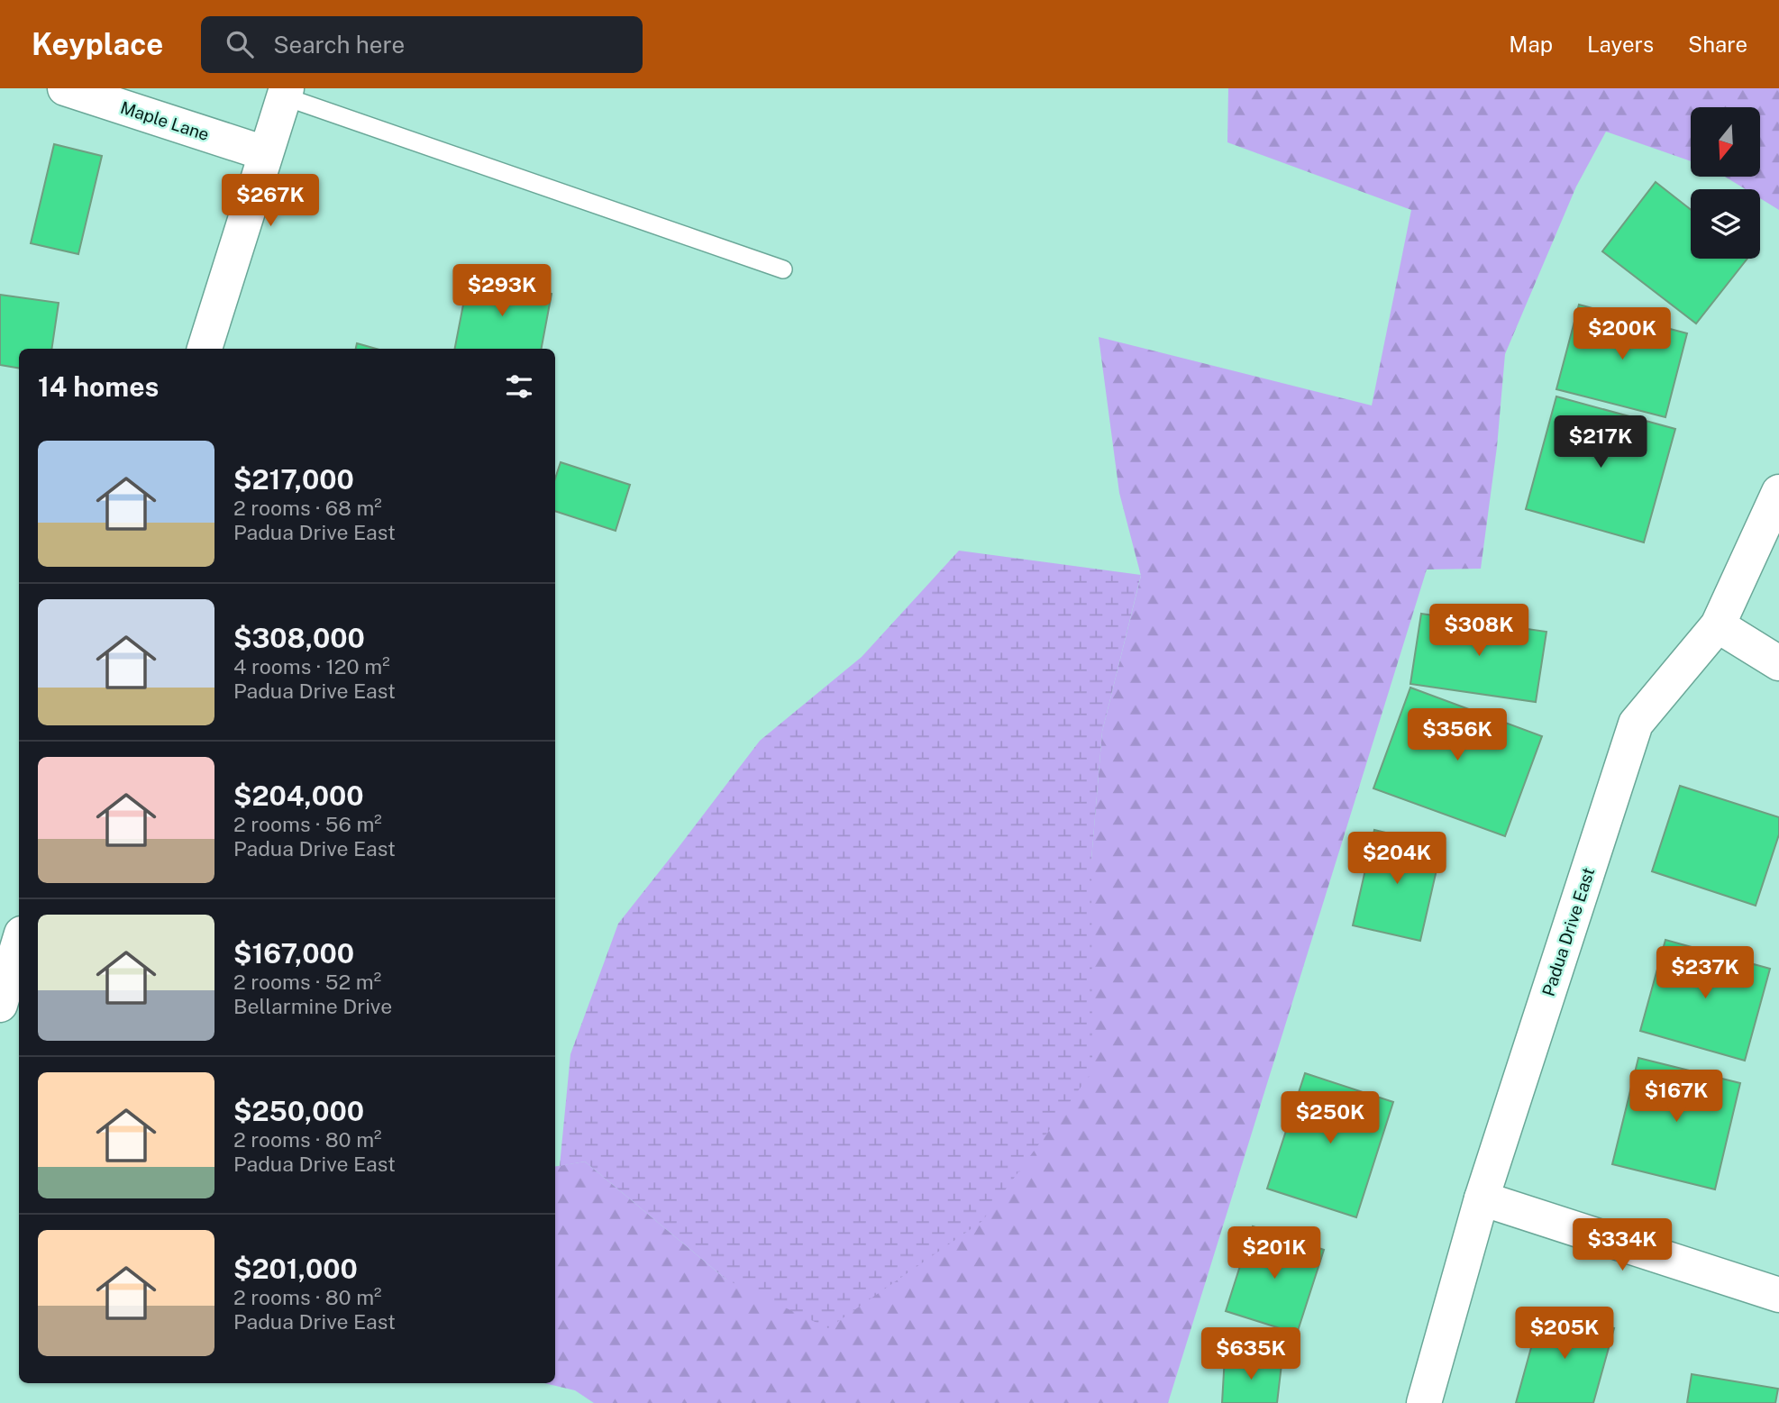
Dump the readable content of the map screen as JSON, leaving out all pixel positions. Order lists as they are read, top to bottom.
{
  "streets": {
    "street": ["Maple Lane", "Padua Drive East"]
  },
  "north": "bottom",
  "page": {
    "header": "Keyplace",
    "search": "Search here",
    "nav": ["Map", "Layers", "Share"],
    "price": [
      "$267K",
      "$293K",
      "$200K",
      "$217K",
      "$308K",
      "$356K",
      "$204K",
      "$237K",
      "$167K",
      "$250K",
      "$334K",
      "$201K",
      "$205K",
      "$635K"
    ],
    "heading": "14 homes",
    "list": [
      {
        "name": "$217,000",
        "note": "2 rooms · 68 m² · Padua Drive East"
      },
      {
        "name": "$308,000",
        "note": "4 rooms · 120 m² · Padua Drive East"
      },
      {
        "name": "$204,000",
        "note": "2 rooms · 56 m² · Padua Drive East"
      },
      {
        "name": "$167,000",
        "note": "2 rooms · 52 m² · Bellarmine Drive"
      },
      {
        "name": "$250,000",
        "note": "2 rooms · 80 m² · Padua Drive East"
      },
      {
        "name": "$201,000",
        "note": "2 rooms · 80 m² · Padua Drive East"
      }
    ]
  }
}
